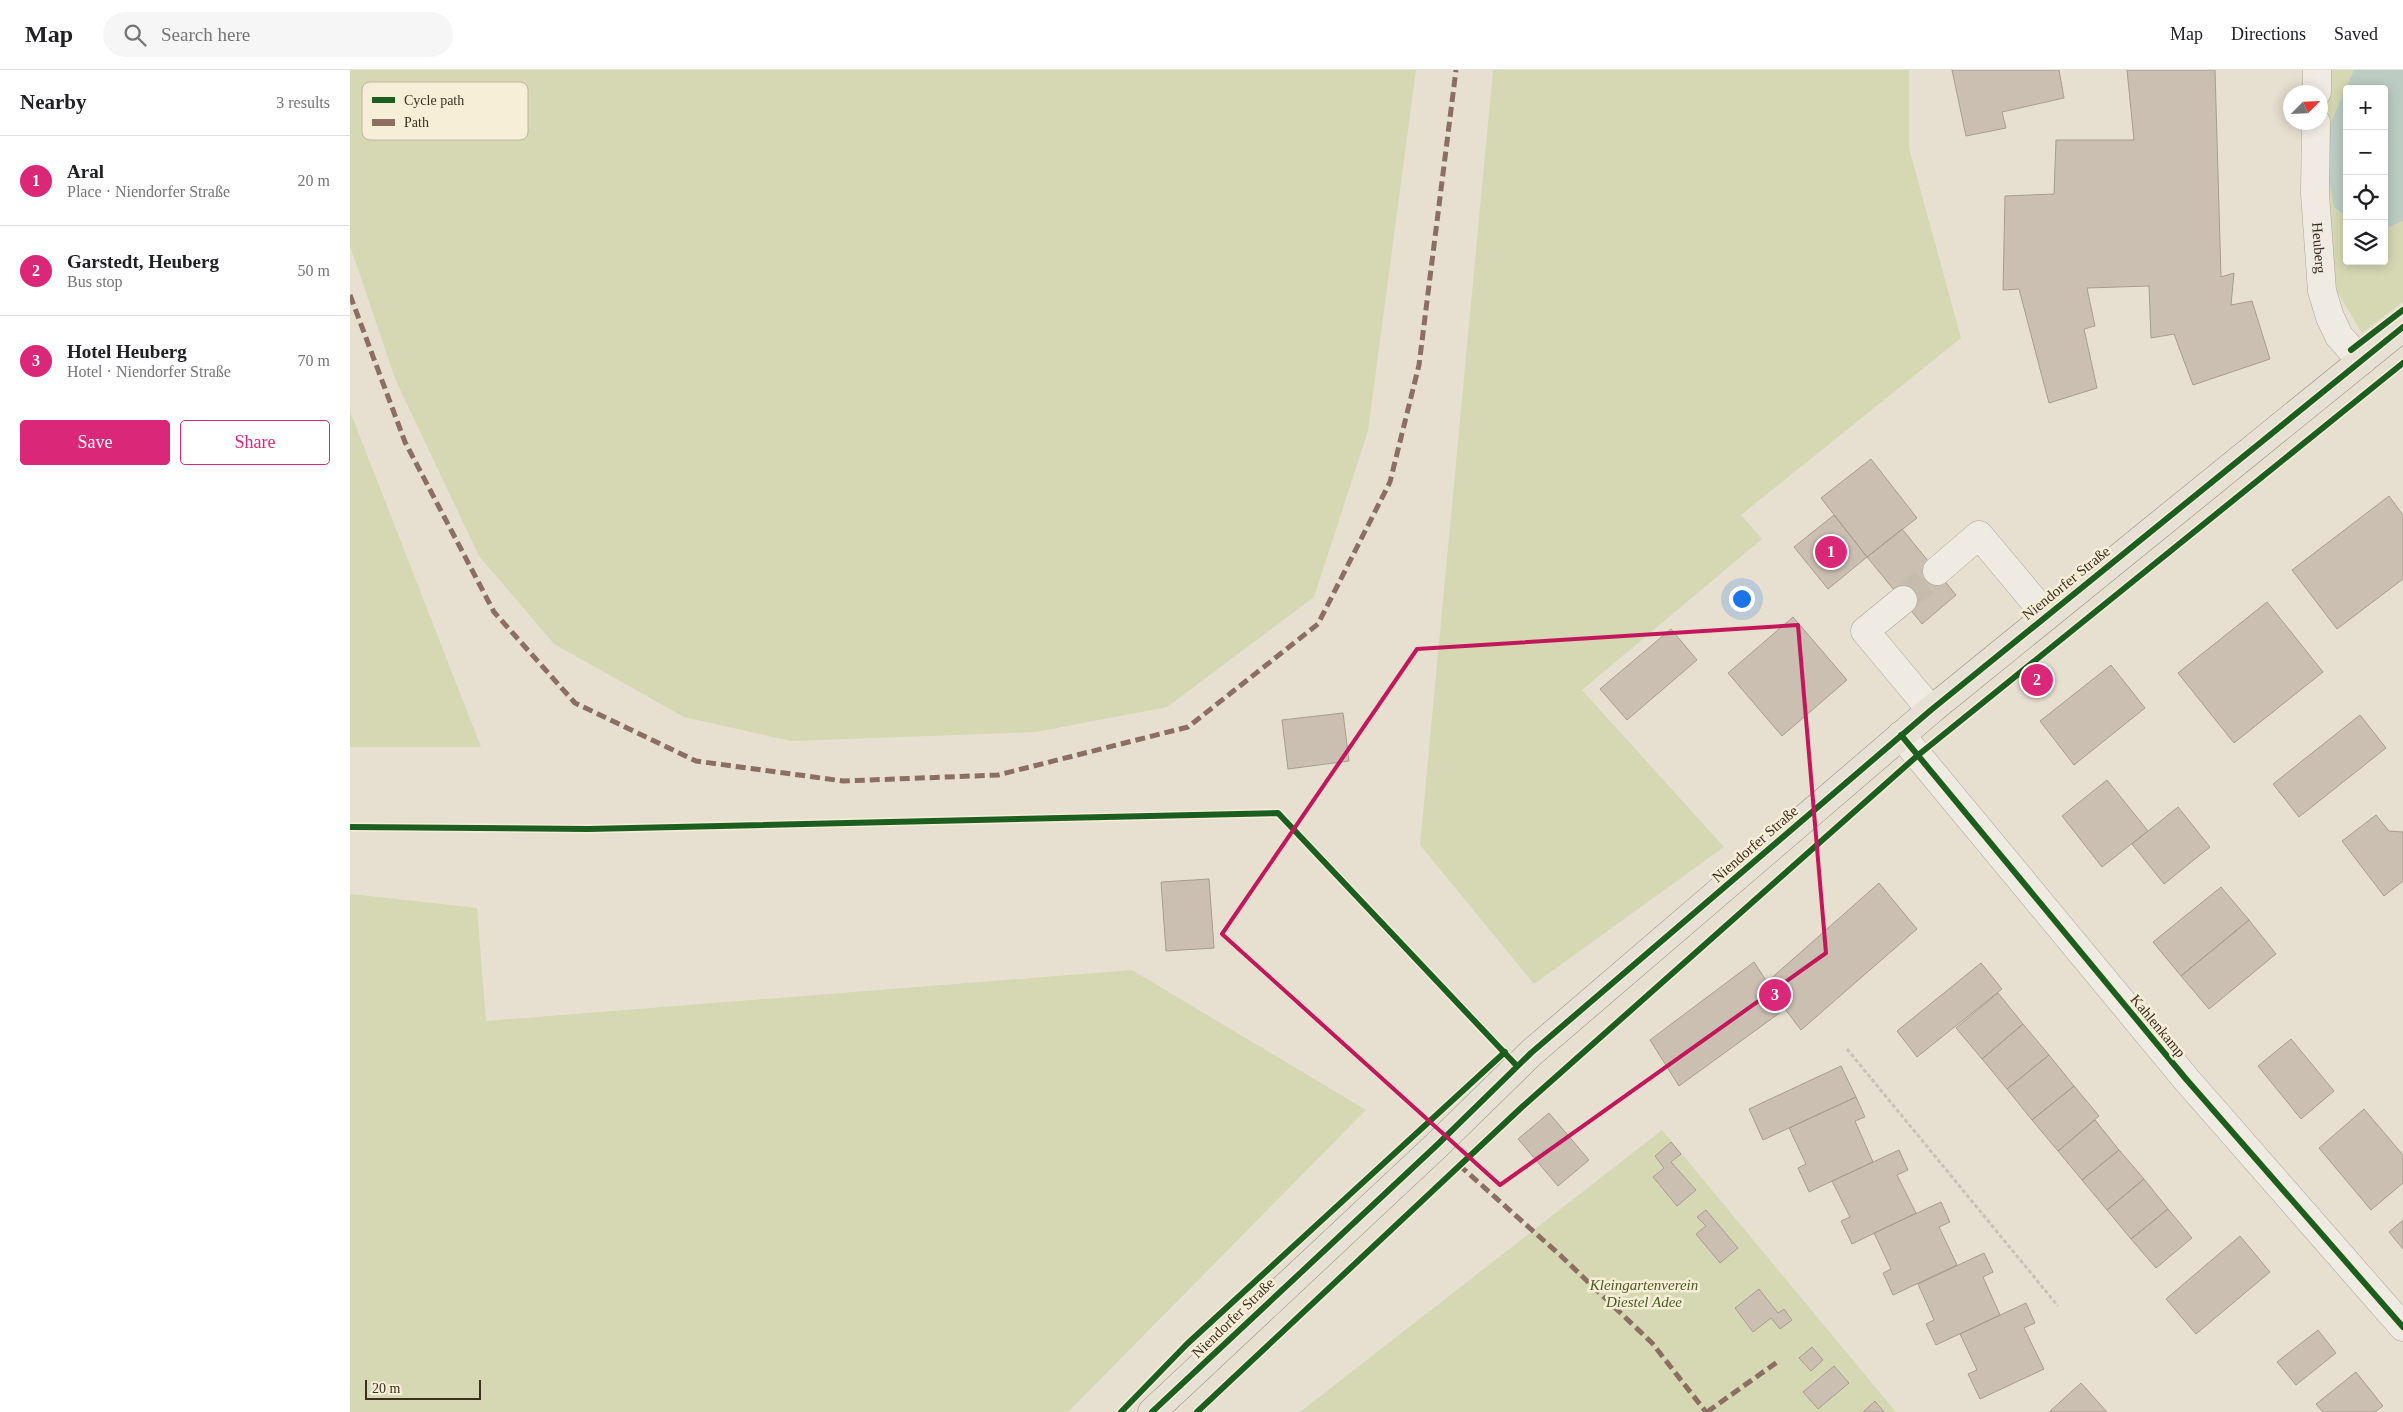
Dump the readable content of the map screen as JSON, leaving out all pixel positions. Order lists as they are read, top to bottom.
{
  "streets": {
    "main road": ["Niendorfer Straße"],
    "street": ["Heuberg", "Kahlenkamp"]
  },
  "crossings": [
    ["Heuberg", "Niendorfer Straße"],
    ["Niendorfer Straße", "Kahlenkamp"]
  ],
  "parks": ["Kleingartenverein Diestel Adee"],
  "legend": ["Cycle path", "Path"],
  "scale_bar": "20 m",
  "north": "top right",
  "page": {
    "header": "Map",
    "search": "Search here",
    "nav": ["Map", "Directions", "Saved"],
    "heading": ["Nearby", "3 results"],
    "map_buttons": ["+", "−"],
    "list": [
      {
        "mark": "1",
        "name": "Aral",
        "note": "Place · Niendorfer Straße",
        "value": "20 m"
      },
      {
        "mark": "2",
        "name": "Garstedt, Heuberg",
        "note": "Bus stop",
        "value": "50 m"
      },
      {
        "mark": "3",
        "name": "Hotel Heuberg",
        "note": "Hotel · Niendorfer Straße",
        "value": "70 m"
      }
    ],
    "buttons": ["Save", "Share"],
    "pins": ["1", "2", "3"],
    "scale": "20 m"
  }
}
